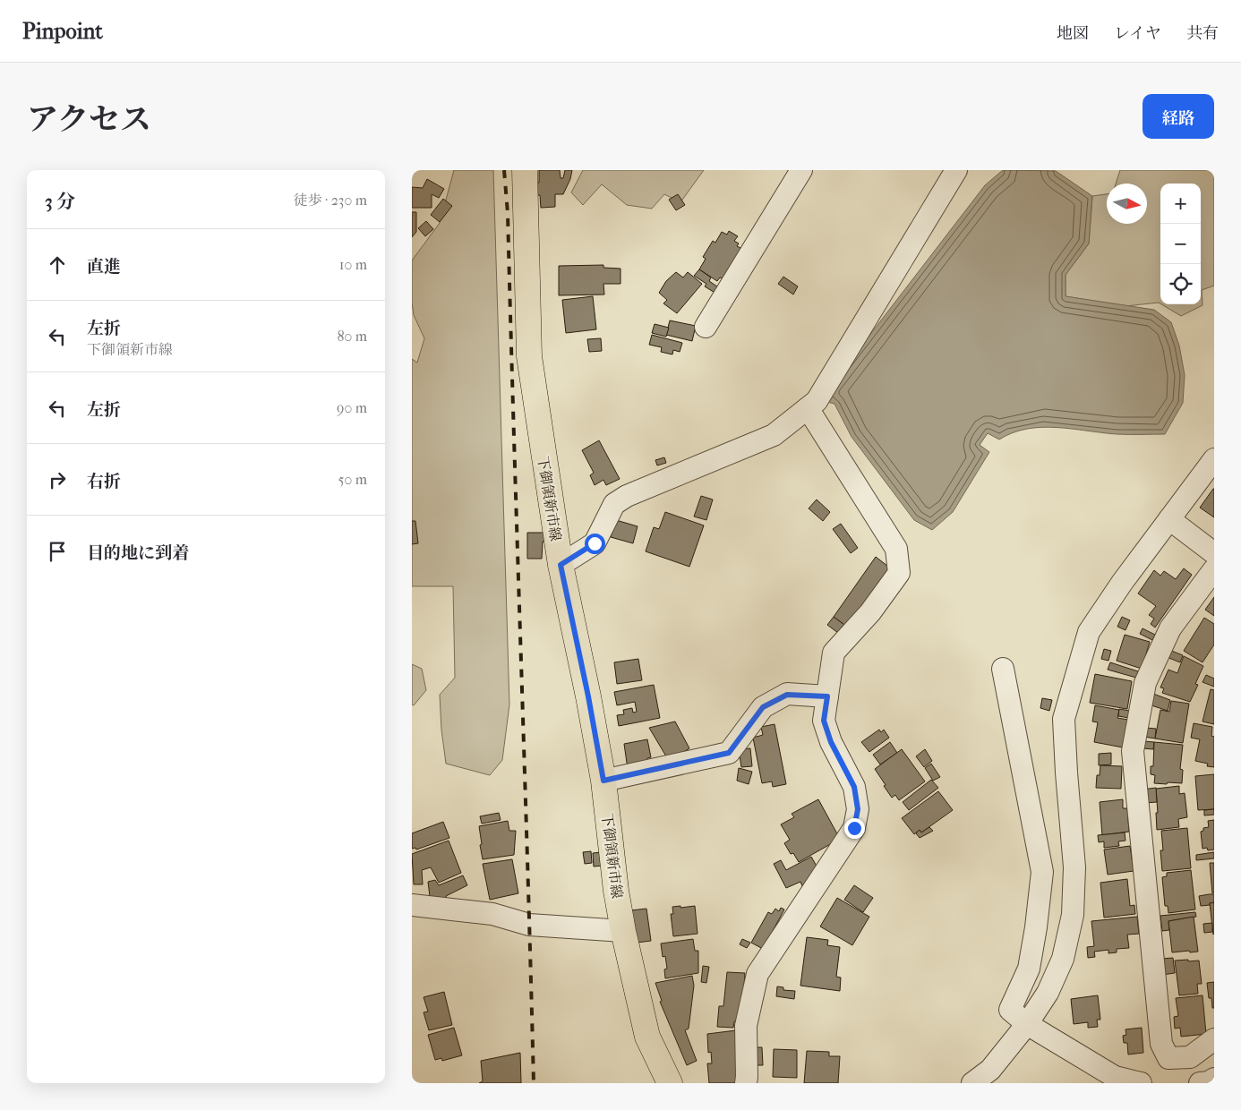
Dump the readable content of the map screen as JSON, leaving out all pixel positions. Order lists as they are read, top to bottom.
{
  "streets": {
    "main road": ["下御領新市線"]
  },
  "north": "right",
  "page": {
    "header": "Pinpoint",
    "nav": ["地図", "レイヤ", "共有"],
    "title": "アクセス",
    "buttons": "経路",
    "heading": ["3 分", "徒歩 · 230 m"],
    "map_buttons": ["+", "−"],
    "list": [
      ["直進", "10 m"],
      ["左折", "下御領新市線", "80 m"],
      ["左折", "90 m"],
      ["右折", "50 m"],
      "目的地に到着"
    ]
  }
}
